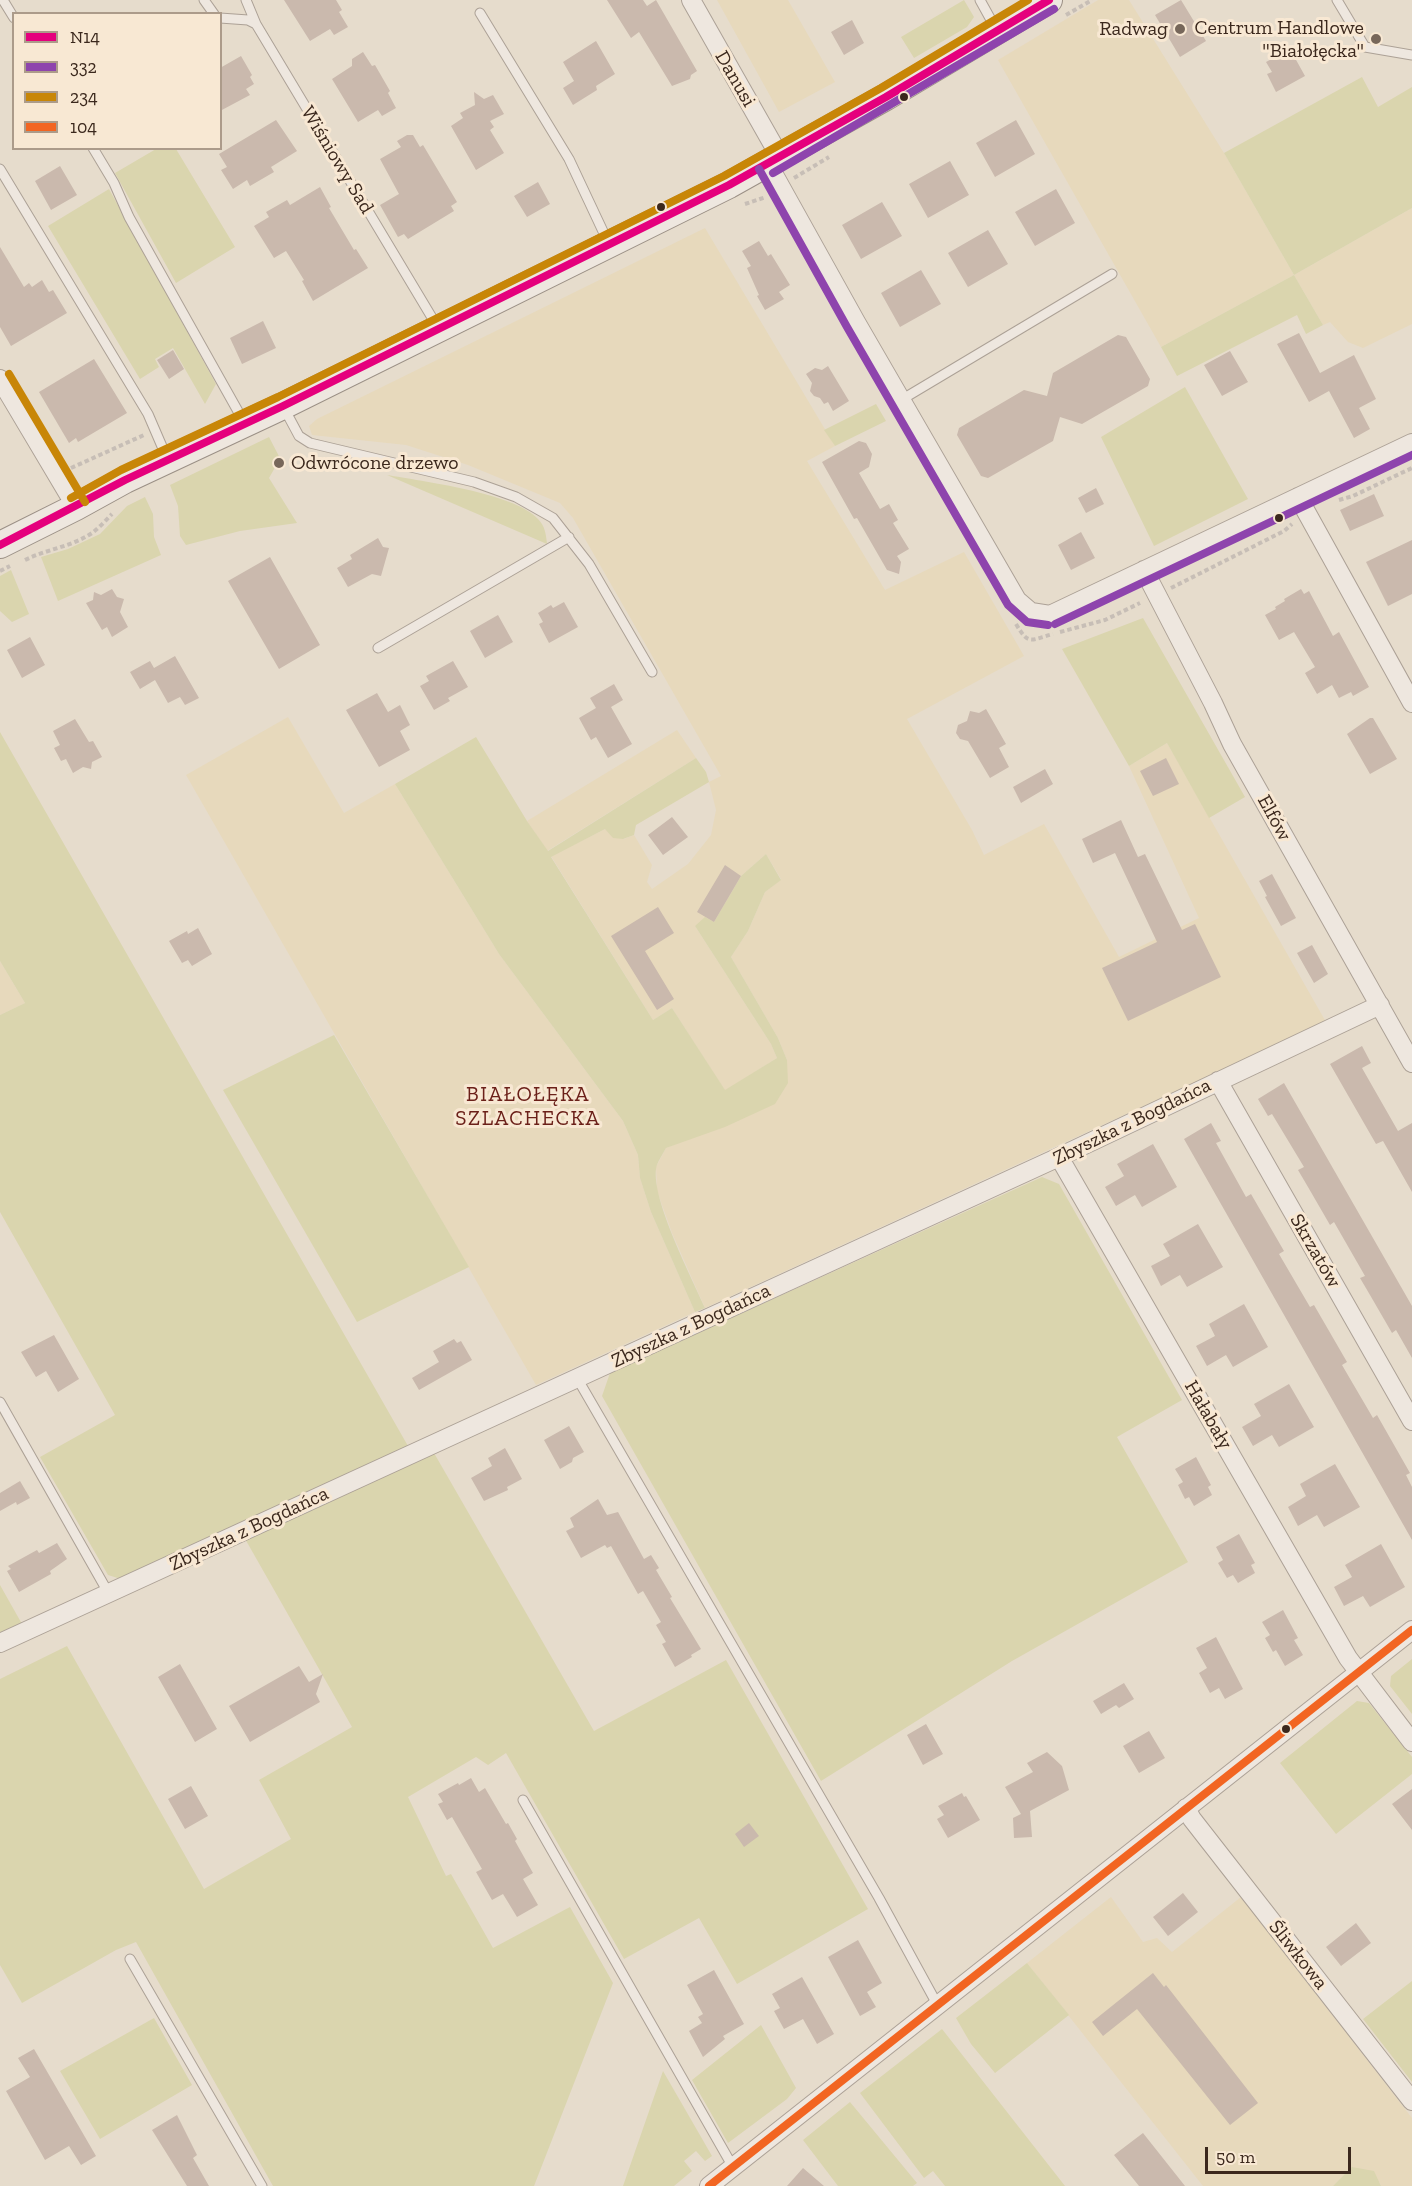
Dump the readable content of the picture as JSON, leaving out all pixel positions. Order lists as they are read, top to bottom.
{
  "streets": {
    "street": [
      "Danusi",
      "Elfów",
      "Zbyszka z Bogdańca",
      "Skrzatów",
      "Hałabały",
      "Śliwkowa"
    ],
    "lane": ["Wiśniowy Sad"]
  },
  "crossings": [
    ["Danusi", "Elfów"],
    ["Elfów", "Zbyszka z Bogdańca"],
    ["Zbyszka z Bogdańca", "Skrzatów"],
    ["Zbyszka z Bogdańca", "Hałabały"]
  ],
  "districts": ["BIAŁOŁĘKA SZLACHECKA"],
  "places": ["Radwag", "Centrum Handlowe \"Białołęcka\"", "Odwrócone drzewo"],
  "lines": [
    "transit line N14",
    "transit line 234",
    "transit line 332",
    "transit line 104"
  ],
  "legend": [
    "N14",
    "332",
    "234",
    "104"
  ],
  "scale_bar": "50 m"
}
